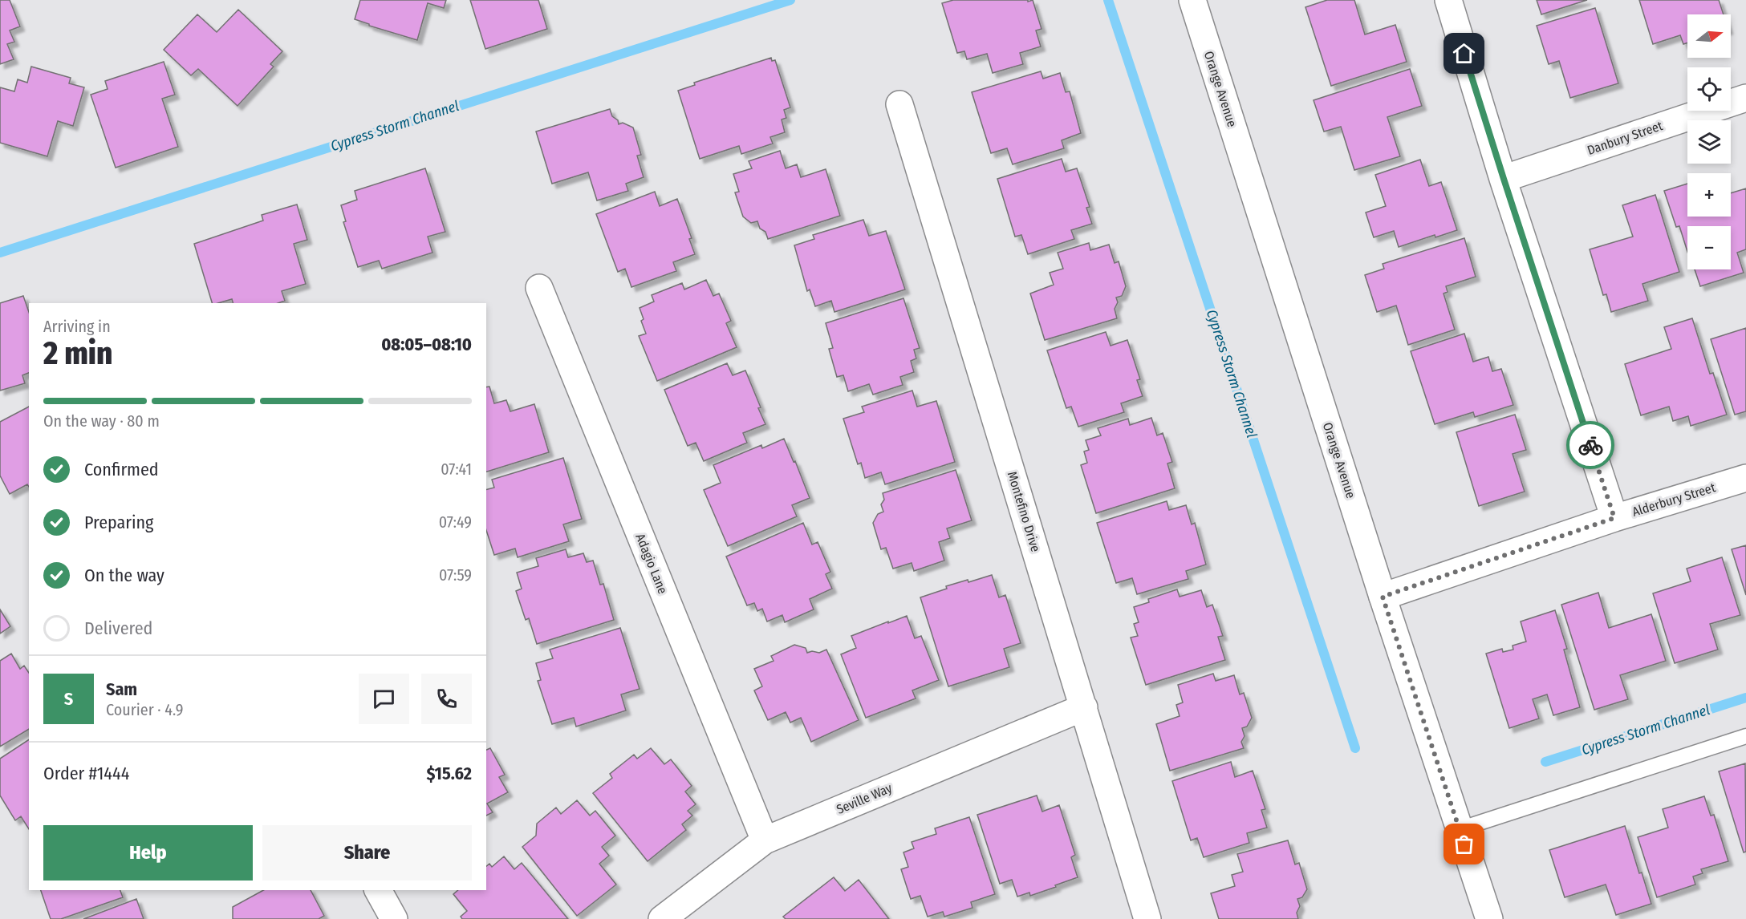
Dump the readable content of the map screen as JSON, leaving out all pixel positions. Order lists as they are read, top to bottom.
{
  "streets": {
    "street": [
      "Orange Avenue",
      "Danbury Street",
      "Alderbury Street",
      "Montefino Drive",
      "Adagio Lane",
      "Seville Way"
    ]
  },
  "crossings": [
    ["Orange Avenue", "Alderbury Street"],
    ["Montefino Drive", "Seville Way"],
    ["Adagio Lane", "Seville Way"]
  ],
  "water": ["Cypress Storm Channel"],
  "north": "right",
  "page": {
    "map_buttons": ["+", "−"],
    "heading": ["2 min", "Arriving in", "08:05–08:10"],
    "panel": [
      "Sam",
      "Courier · 4.9",
      "Order #1444",
      "$15.62"
    ],
    "bar": "On the way · 80 m",
    "list": [
      ["Confirmed", "07:41"],
      ["Preparing", "07:49"],
      ["On the way", "07:59"],
      "Delivered"
    ],
    "round": "S",
    "buttons": ["Help", "Share"]
  }
}
